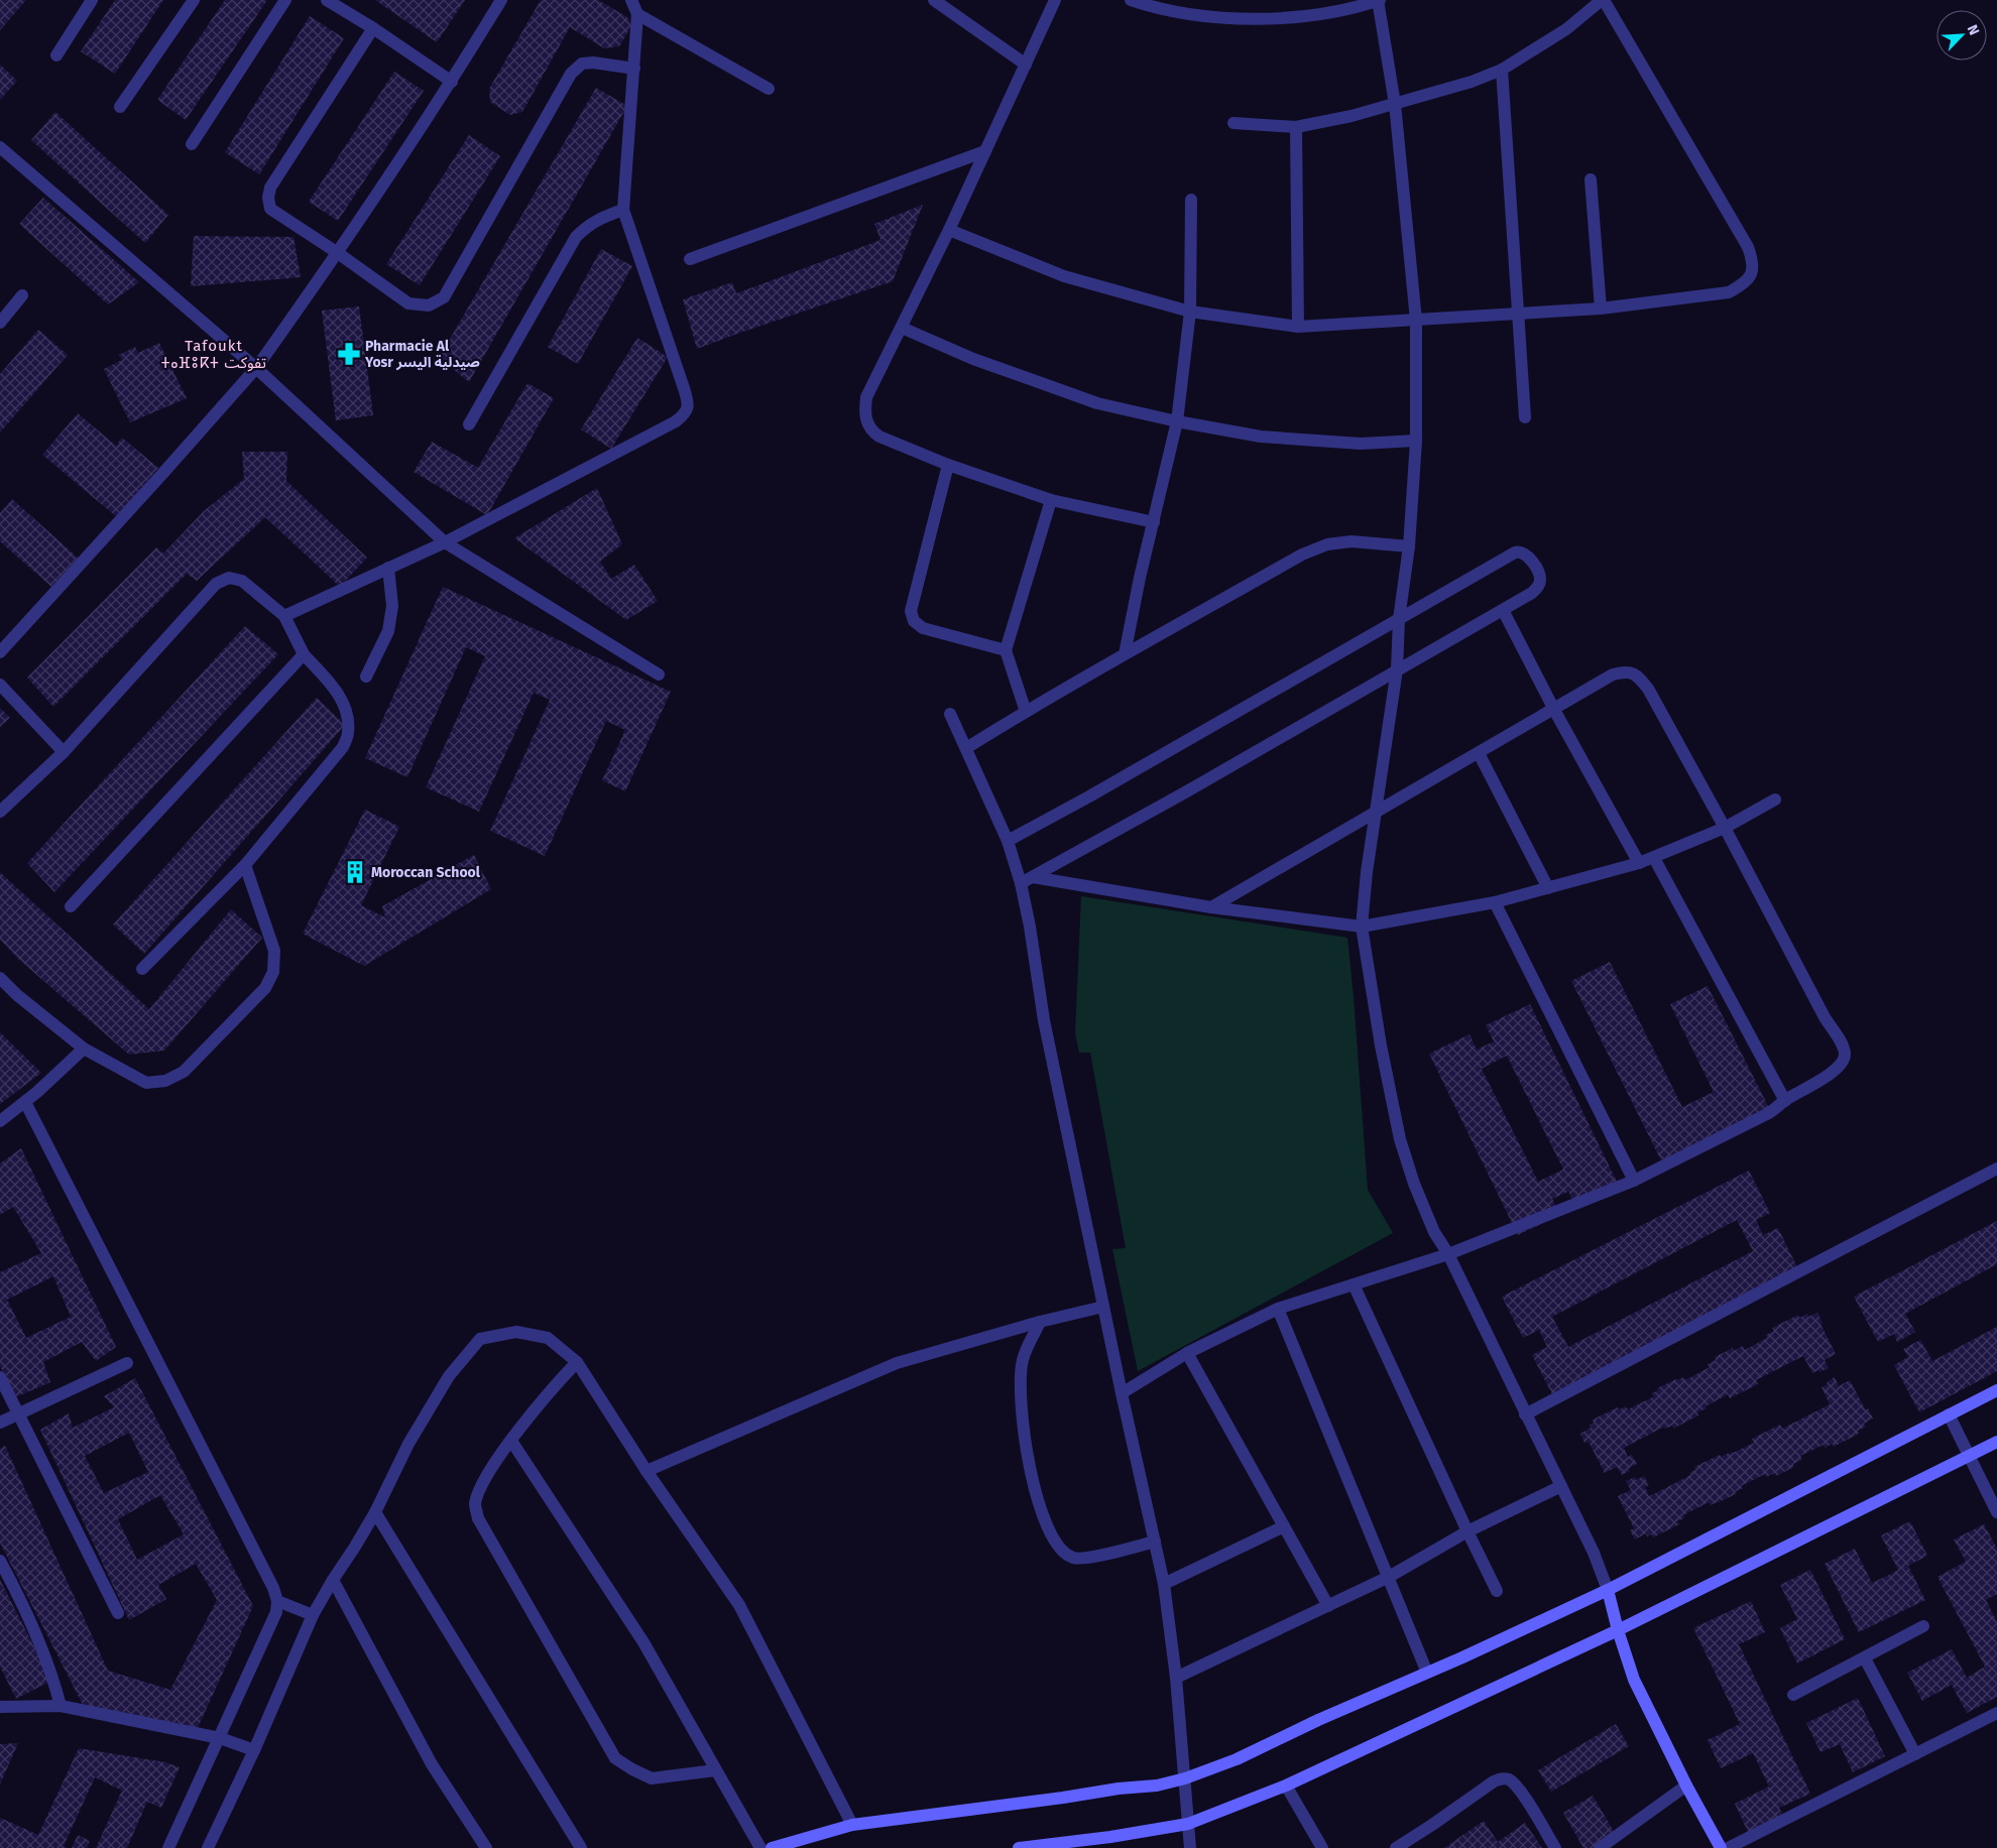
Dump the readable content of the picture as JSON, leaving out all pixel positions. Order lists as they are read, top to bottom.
{
  "districts": ["Tafoukt ⵜⴰⴼⵓⴽⵜ تفوكت"],
  "places": {
    "pharmacy": ["Pharmacie Al Yosr صيدلية اليسر"],
    "building": ["Moroccan School"]
  },
  "north": "top right"
}
